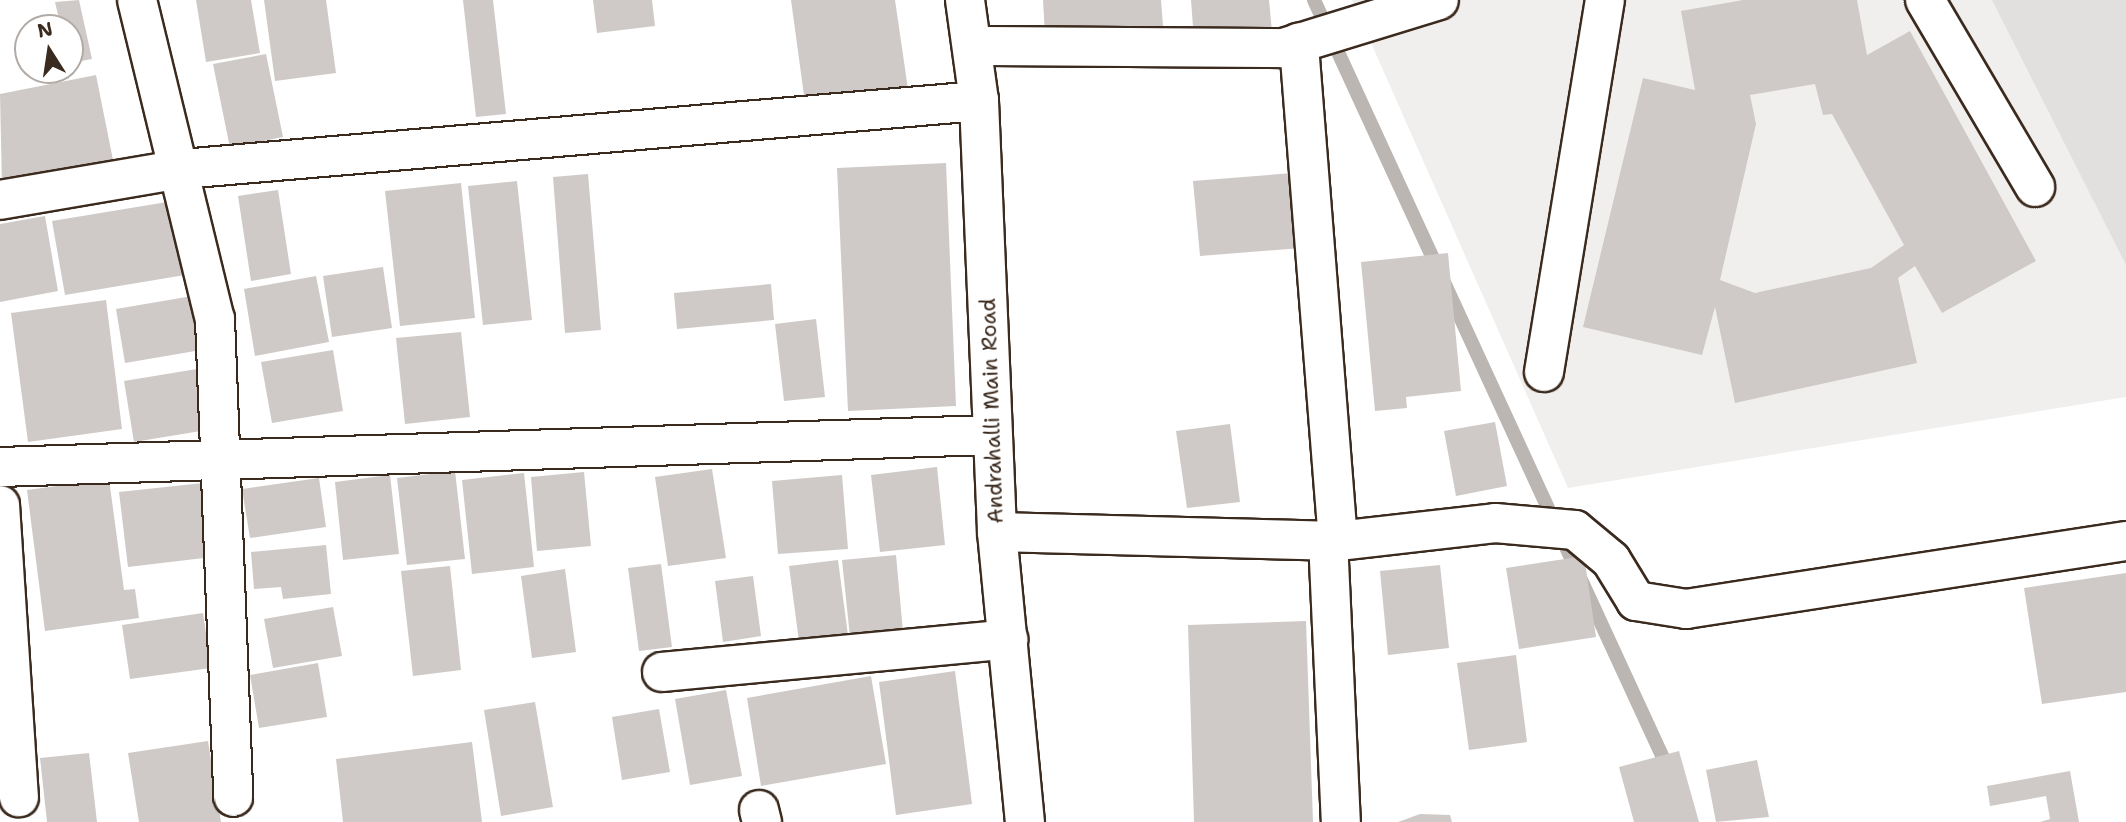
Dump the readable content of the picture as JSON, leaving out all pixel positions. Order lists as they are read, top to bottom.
{
  "streets": {
    "street": ["Andrahalli Main Road"]
  },
  "north": "top"
}
